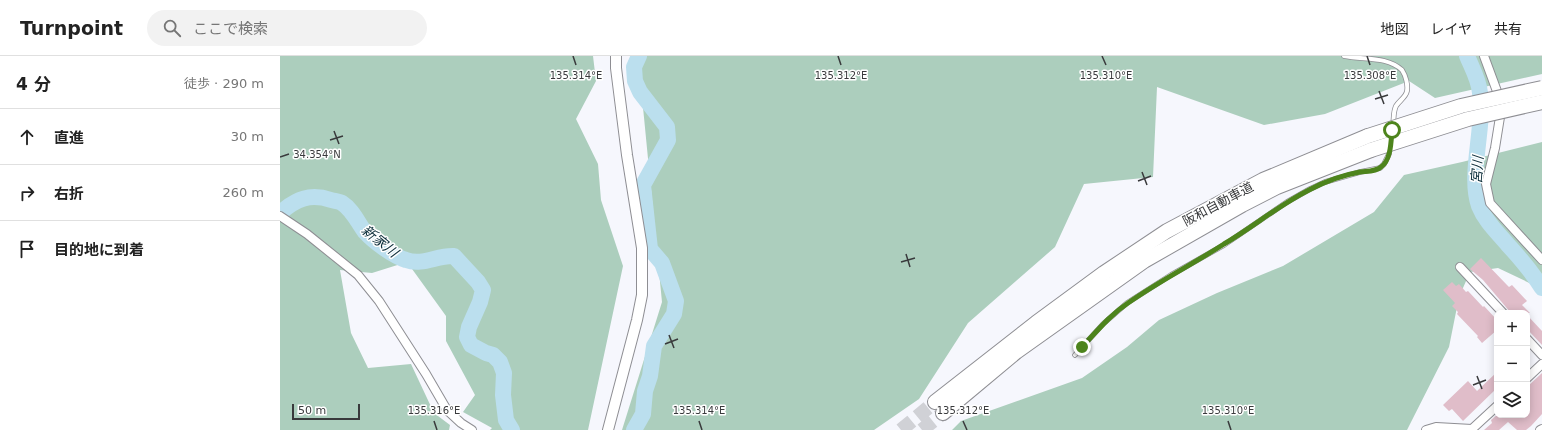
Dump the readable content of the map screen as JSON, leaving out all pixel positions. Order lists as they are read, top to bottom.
{
  "streets": {
    "highway": ["阪和自動車道"]
  },
  "water": ["宮川", "新家川"],
  "scale_bar": "50 m",
  "page": {
    "header": "Turnpoint",
    "search": "ここで検索",
    "nav": ["地図", "レイヤ", "共有"],
    "heading": ["4 分", "徒歩 · 290 m"],
    "list": [
      ["直進", "30 m"],
      ["右折", "260 m"],
      "目的地に到着"
    ],
    "map_buttons": ["+", "−"],
    "scale": "50 m"
  },
  "coordinates": [
    "135.312°E",
    "135.308°E",
    "135.314°E",
    "135.310°E",
    "34.354°N",
    "135.316°E"
  ]
}
